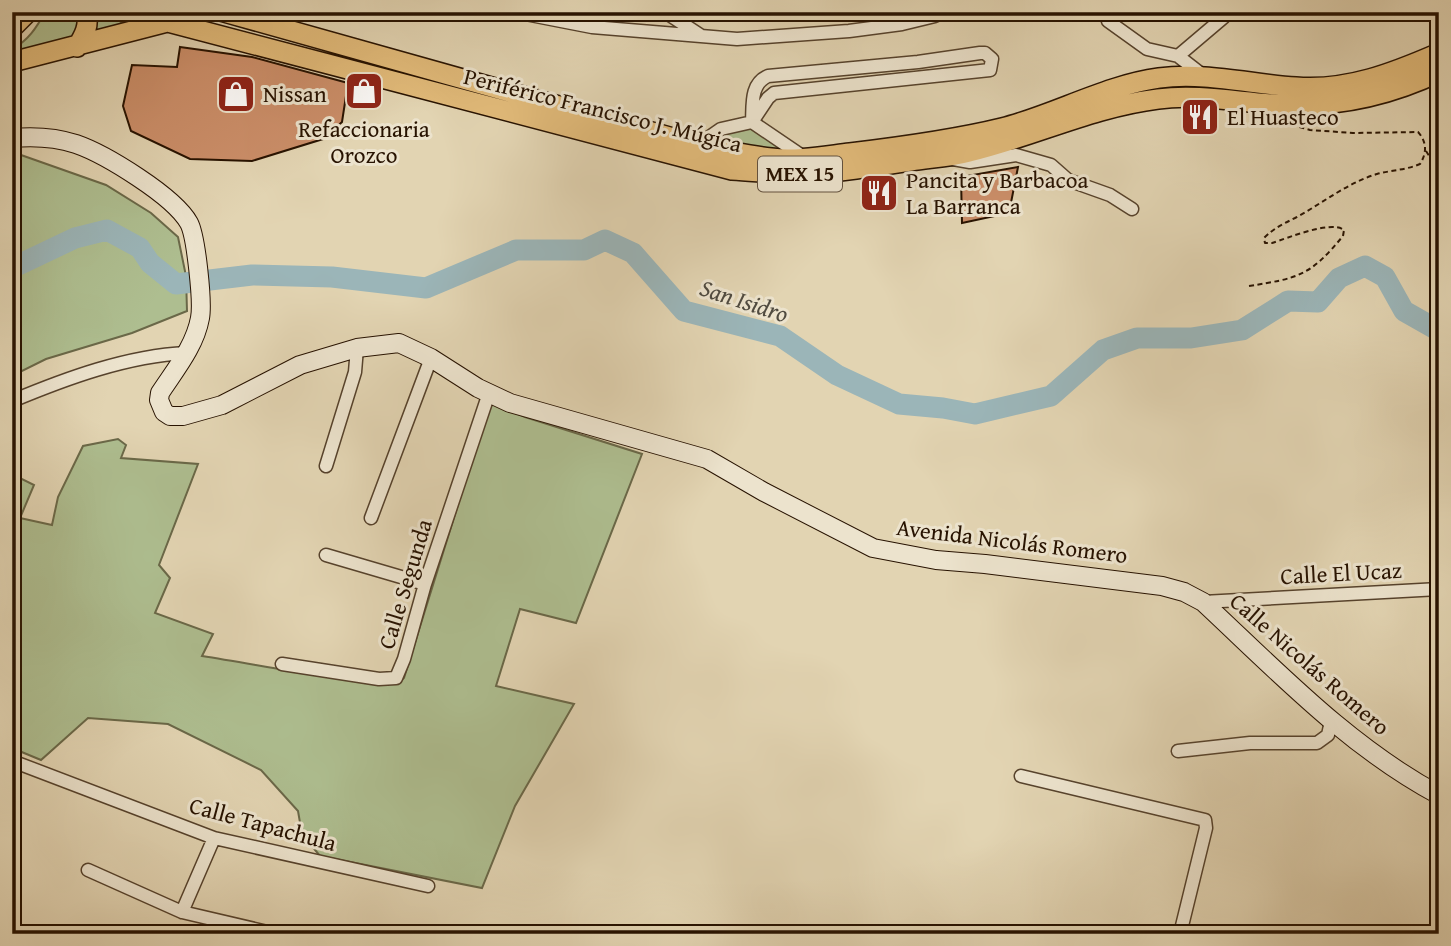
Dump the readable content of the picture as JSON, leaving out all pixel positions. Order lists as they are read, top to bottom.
{
  "streets": {
    "main road": ["Periférico Francisco J. Múgica", "MEX 15"],
    "street": [
      "Avenida Nicolás Romero",
      "Calle El Ucaz",
      "Calle Segunda",
      "Calle Nicolás Romero",
      "Calle Tapachula"
    ]
  },
  "crossings": [
    ["Avenida Nicolás Romero", "Calle Segunda"],
    ["Avenida Nicolás Romero", "Calle Nicolás Romero"],
    ["Calle El Ucaz", "Calle Nicolás Romero"]
  ],
  "water": ["San Isidro"],
  "places": {
    "shop": ["Refaccionaria Orozco", "Nissan"],
    "restaurant": ["El Huasteco", "Pancita y Barbacoa La Barranca"]
  }
}
